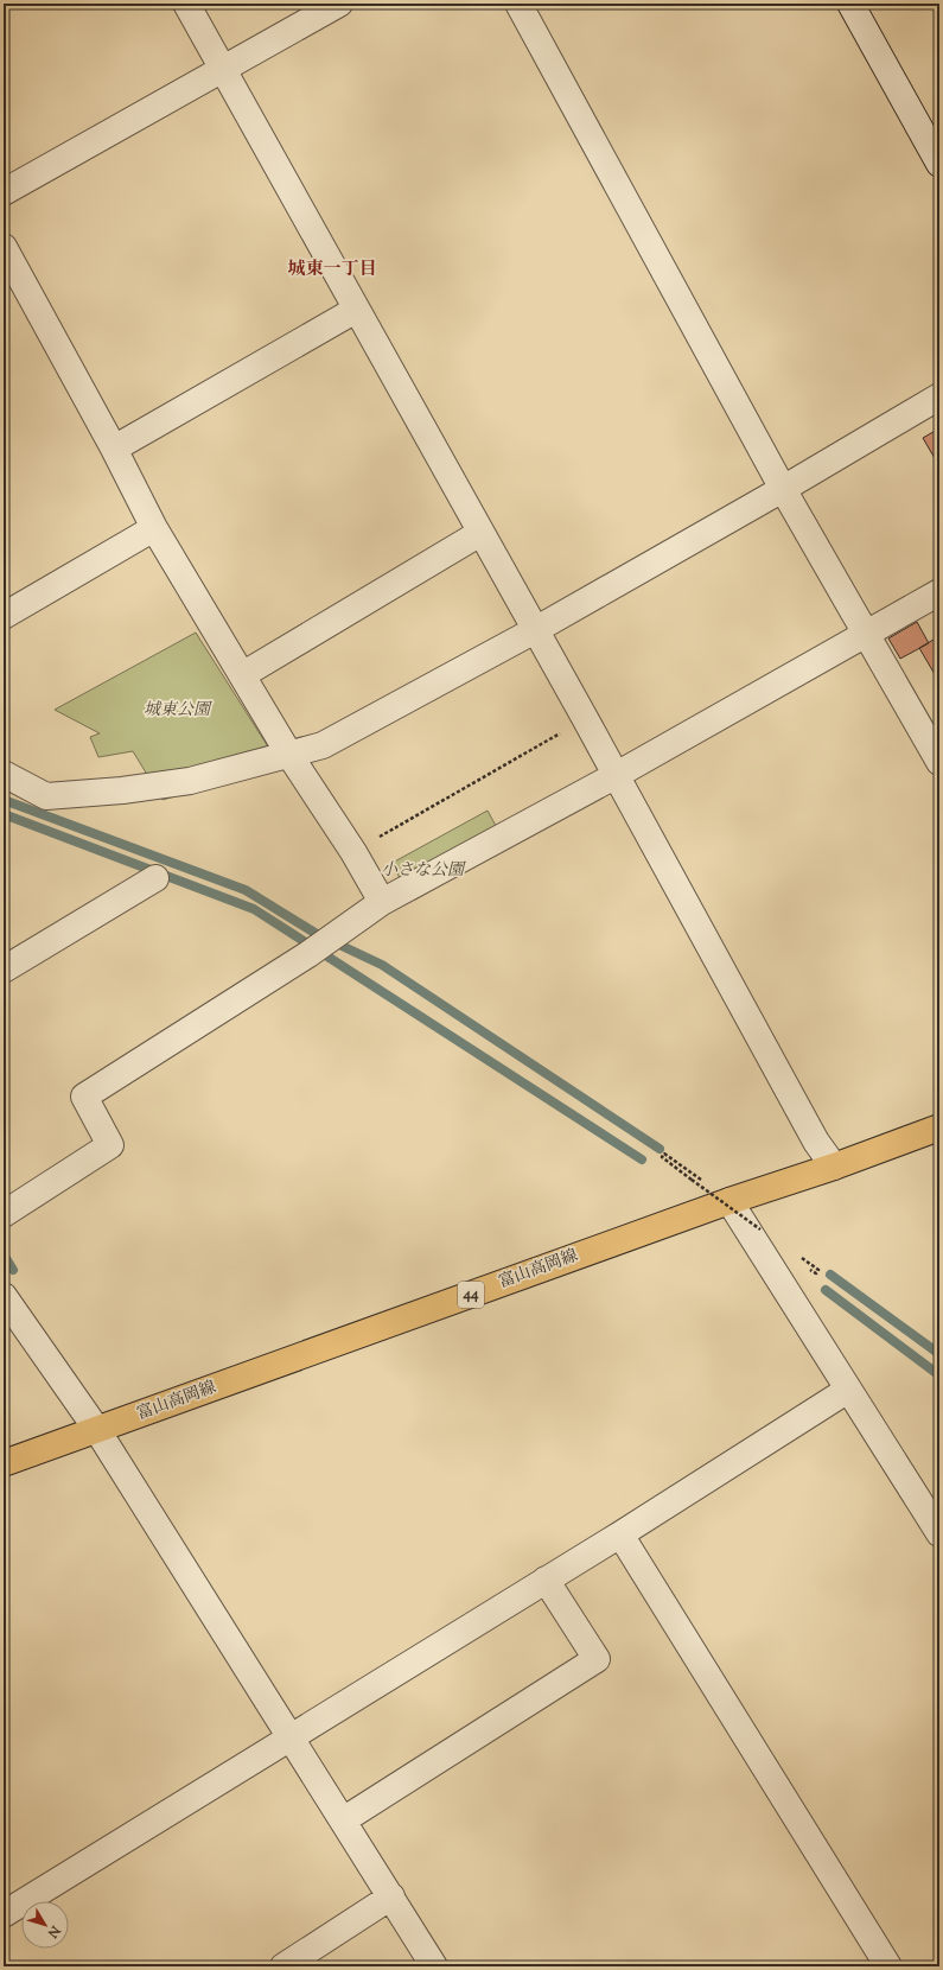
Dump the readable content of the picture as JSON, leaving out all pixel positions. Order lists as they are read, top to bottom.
{
  "streets": {
    "main road": ["富山高岡線", "44"]
  },
  "districts": ["城東一丁目"],
  "parks": ["城東公園", "小さな公園"],
  "north": "bottom right"
}
